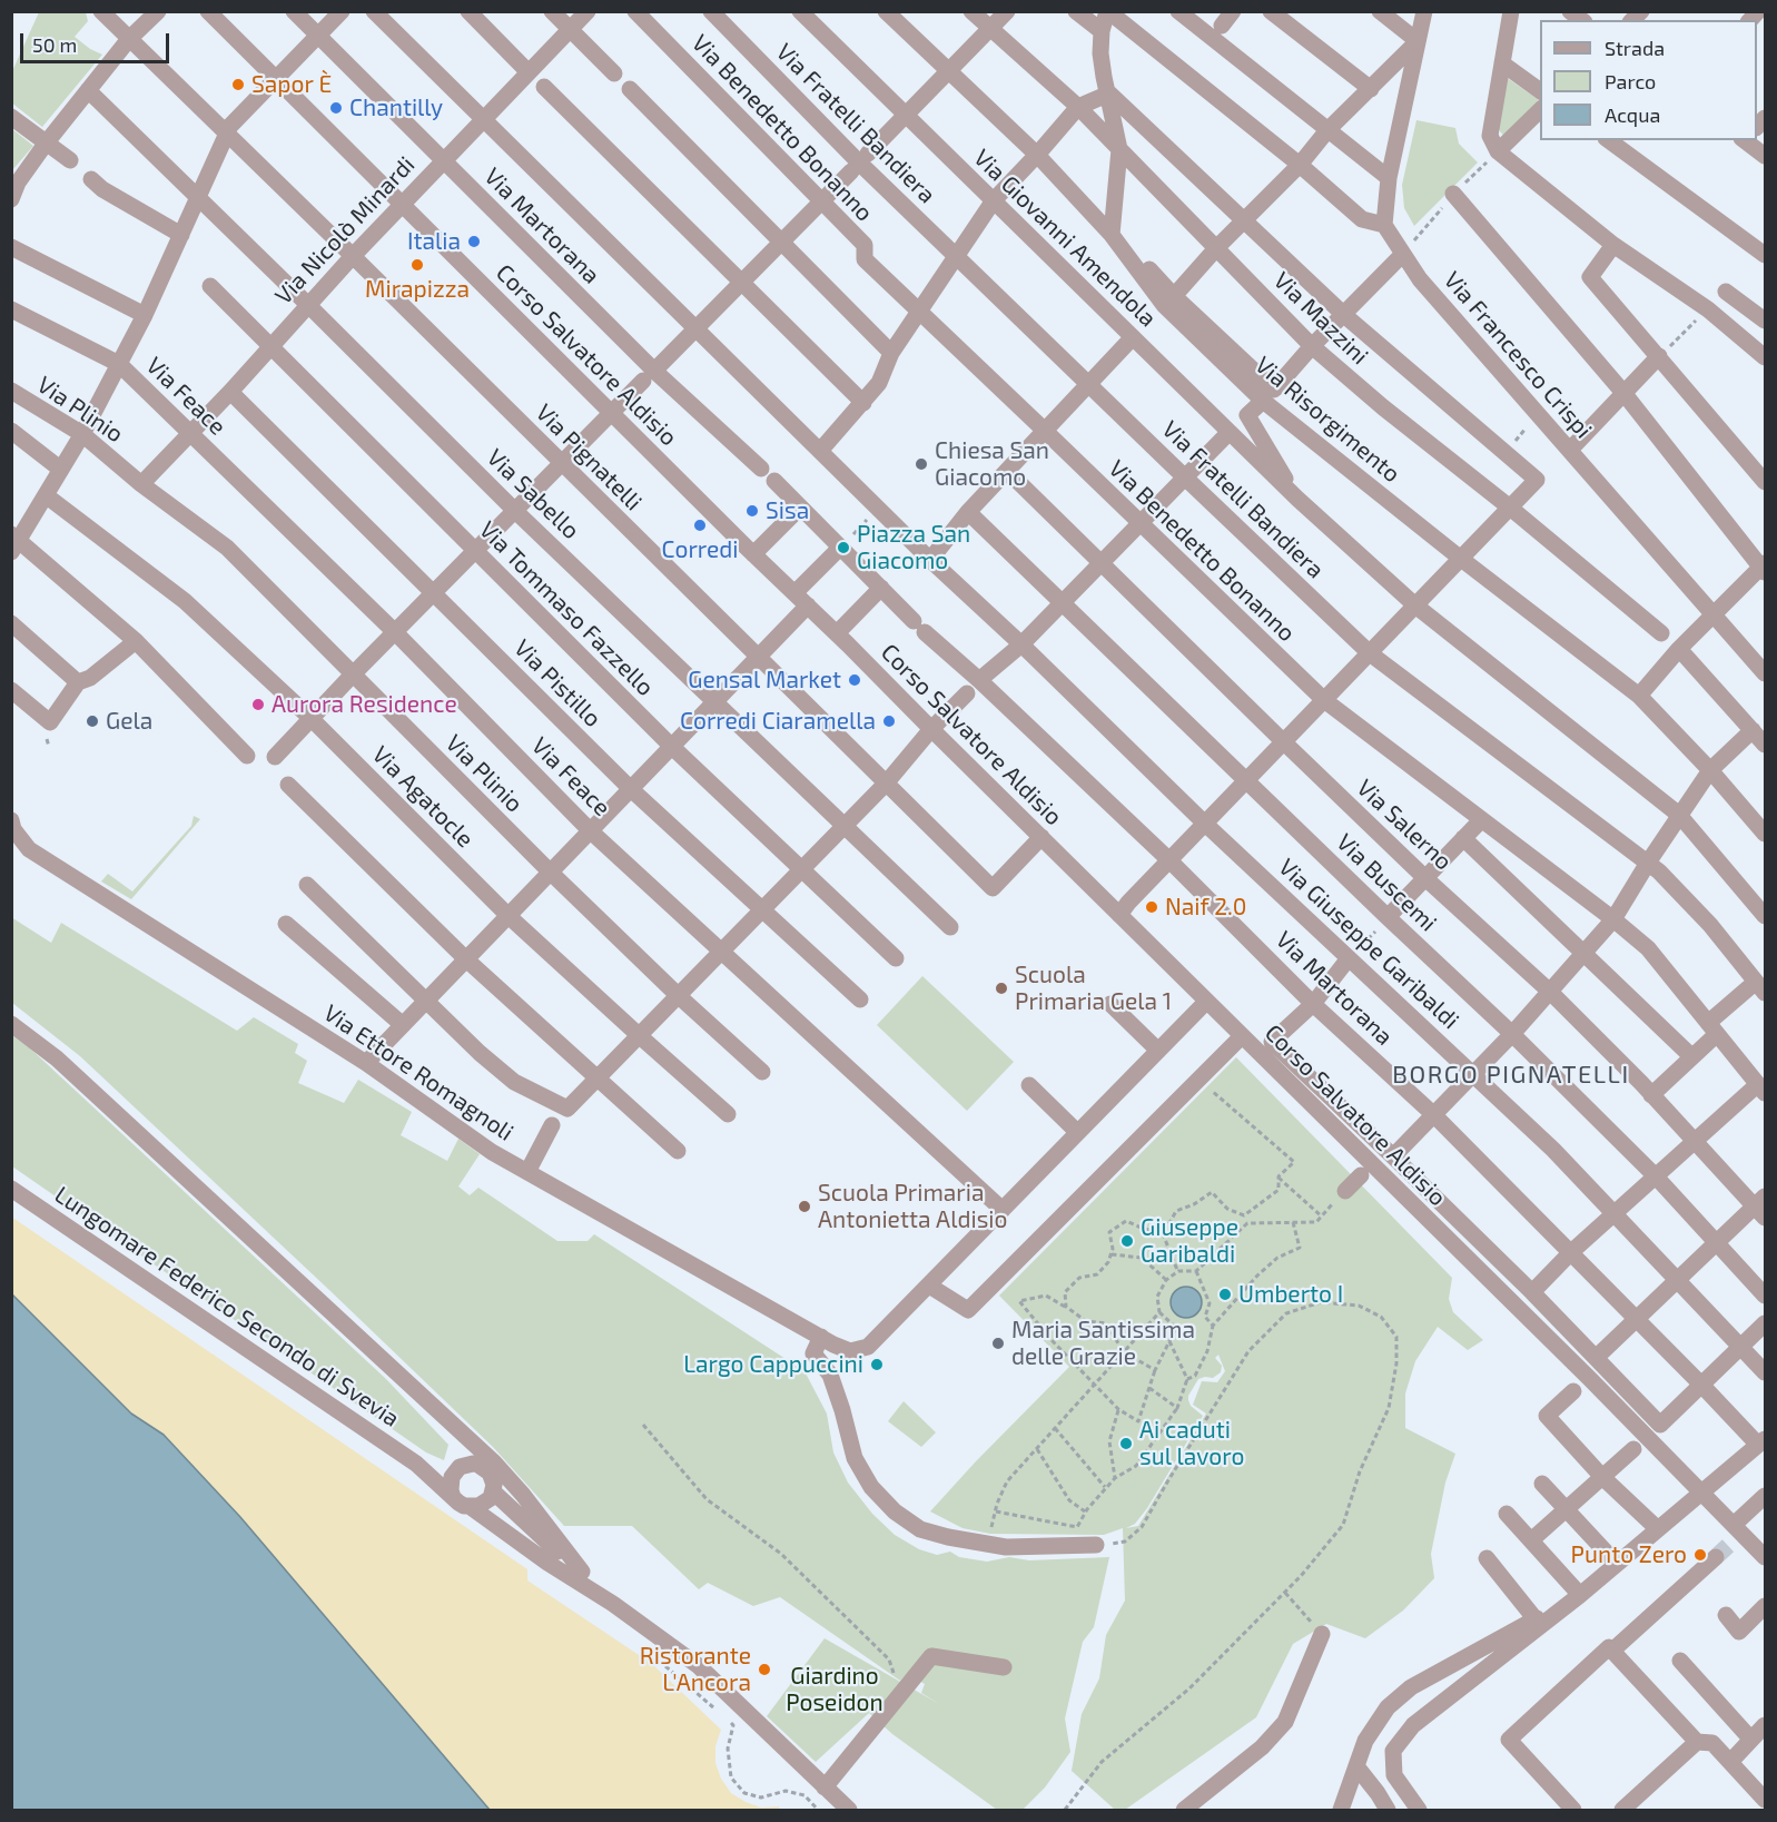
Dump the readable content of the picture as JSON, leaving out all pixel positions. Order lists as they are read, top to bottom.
{
  "streets": {
    "street": [
      "Via Fratelli Bandiera",
      "Via Benedetto Bonanno",
      "Via Martorana",
      "Via Nicolò Minardi",
      "Via Giovanni Amendola",
      "Via Mazzini",
      "Corso Salvatore Aldisio",
      "Via Francesco Crispi",
      "Via Feace",
      "Via Plinio",
      "Via Risorgimento",
      "Via Pignatelli",
      "Via Sabello",
      "Via Tommaso Fazzello",
      "Via Pistillo",
      "Via Agatocle",
      "Via Salerno",
      "Via Buscemi",
      "Via Giuseppe Garibaldi",
      "Via Ettore Romagnoli",
      "Lungomare Federico Secondo di Svevia"
    ]
  },
  "crossings": [
    ["Via Martorana", "Via Nicolò Minardi"],
    ["Via Nicolò Minardi", "Corso Salvatore Aldisio"],
    ["Via Nicolò Minardi", "Via Feace"],
    ["Via Nicolò Minardi", "Via Plinio"],
    ["Via Nicolò Minardi", "Via Pignatelli"],
    ["Via Nicolò Minardi", "Via Sabello"],
    ["Via Nicolò Minardi", "Via Tommaso Fazzello"],
    ["Via Nicolò Minardi", "Via Pistillo"],
    ["Via Nicolò Minardi", "Via Giuseppe Garibaldi"],
    ["Via Giovanni Amendola", "Via Risorgimento"],
    ["Corso Salvatore Aldisio", "Via Pignatelli"]
  ],
  "districts": ["BORGO PIGNATELLI"],
  "parks": ["Giardino Poseidon"],
  "places": [
    "Sapor È",
    "Chantilly",
    "Italia",
    "Mirapizza",
    "Chiesa San Giacomo",
    "Sisa",
    "Corredi",
    "Piazza San Giacomo",
    "Gensal Market",
    "Aurora Residence",
    "Gela",
    "Corredi Ciaramella",
    "Naif 2.0",
    "Scuola Primaria Gela 1",
    "Scuola Primaria Antonietta Aldisio",
    "Giuseppe Garibaldi",
    "Umberto I",
    "Maria Santissima delle Grazie",
    "Largo Cappuccini",
    "Ai caduti sul lavoro",
    "Punto Zero",
    "Ristorante L'Ancora"
  ],
  "legend": ["Strada", "Parco", "Acqua"],
  "scale_bar": "50 m"
}
